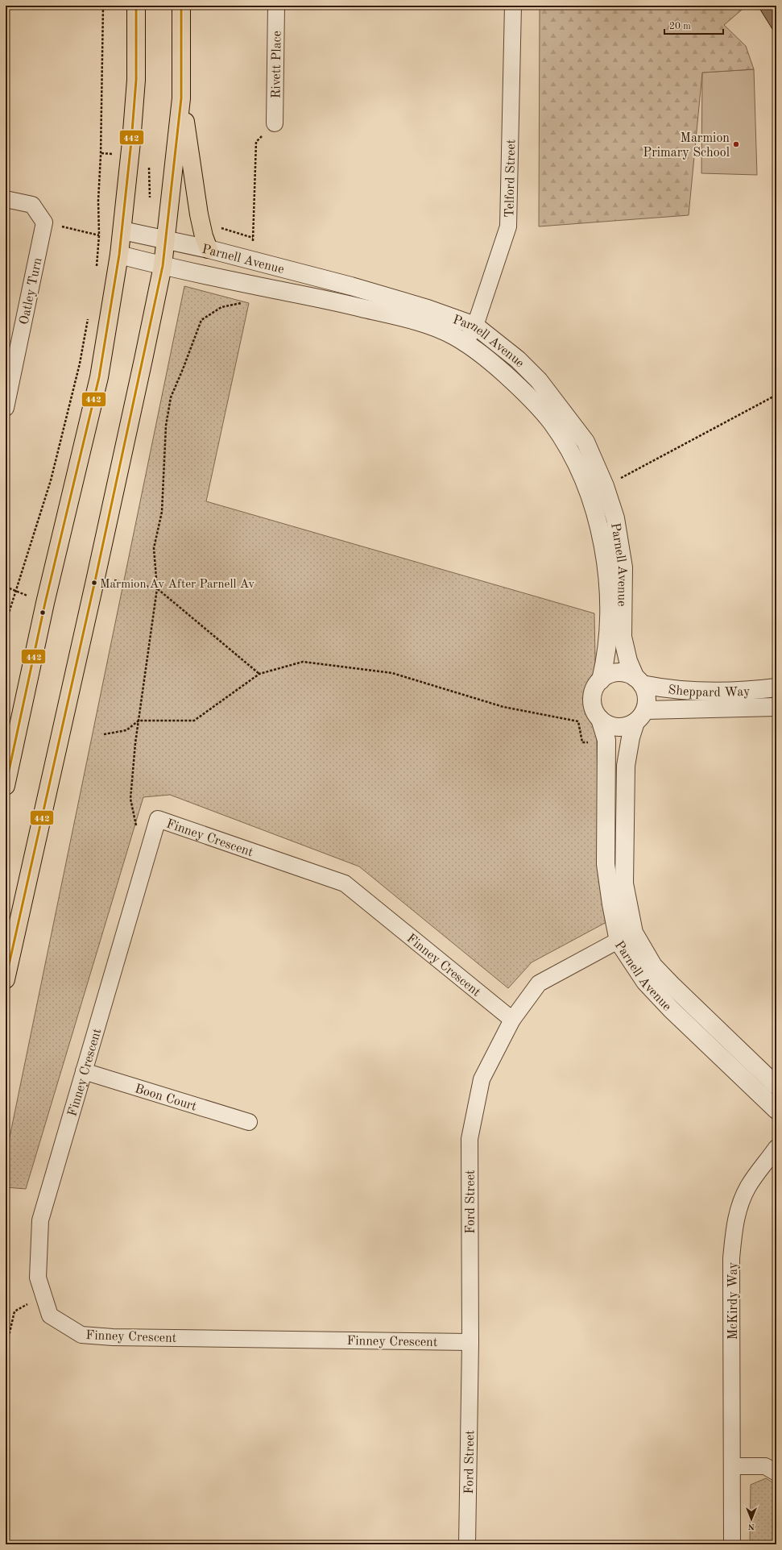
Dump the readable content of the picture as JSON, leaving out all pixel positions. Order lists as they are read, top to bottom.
{
  "streets": {
    "street": [
      "Rivett Place",
      "Telford Street",
      "Parnell Avenue",
      "Oatley Turn",
      "Sheppard Way",
      "Finney Crescent",
      "Boon Court",
      "Ford Street",
      "McKirdy Way"
    ]
  },
  "crossings": [
    ["Telford Street", "Parnell Avenue"],
    ["Parnell Avenue", "Sheppard Way"],
    ["Parnell Avenue", "Ford Street"],
    ["Finney Crescent", "Boon Court"],
    ["Finney Crescent", "Ford Street"]
  ],
  "places": ["Marmion Primary School", "Marmion Av After Parnell Av"],
  "lines": ["transit line 442"],
  "scale_bar": "20 m",
  "north": "bottom"
}
